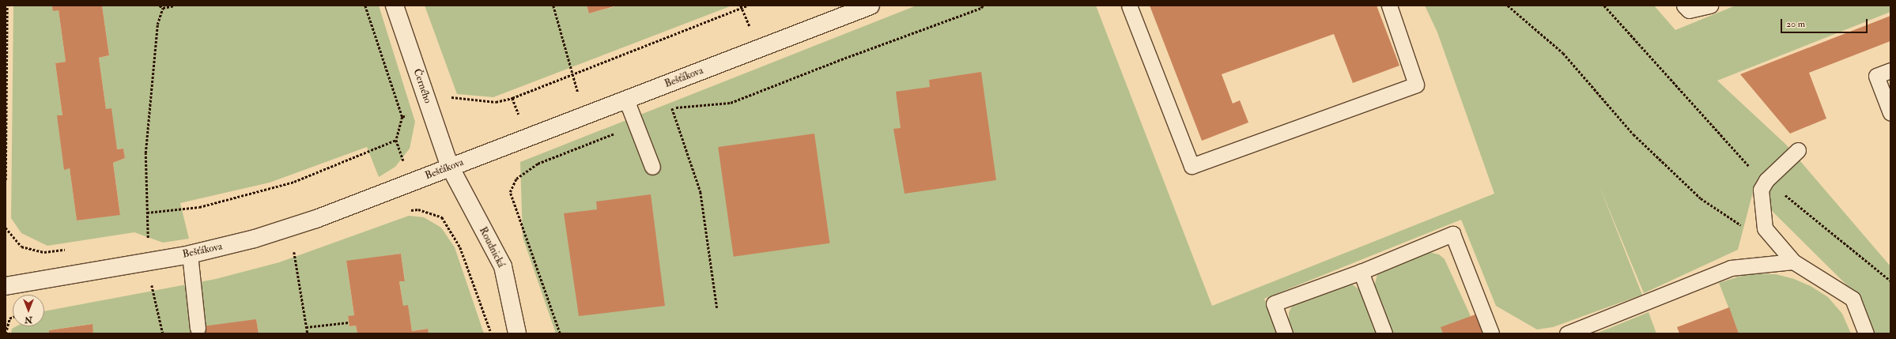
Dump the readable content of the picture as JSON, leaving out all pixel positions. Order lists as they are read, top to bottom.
{
  "streets": {
    "street": ["Bešťákova", "Černého", "Roudnická"]
  },
  "crossings": [
    ["Bešťákova", "Černého"],
    ["Bešťákova", "Roudnická"],
    ["Černého", "Roudnická"]
  ],
  "scale_bar": "20 m",
  "north": "bottom"
}
